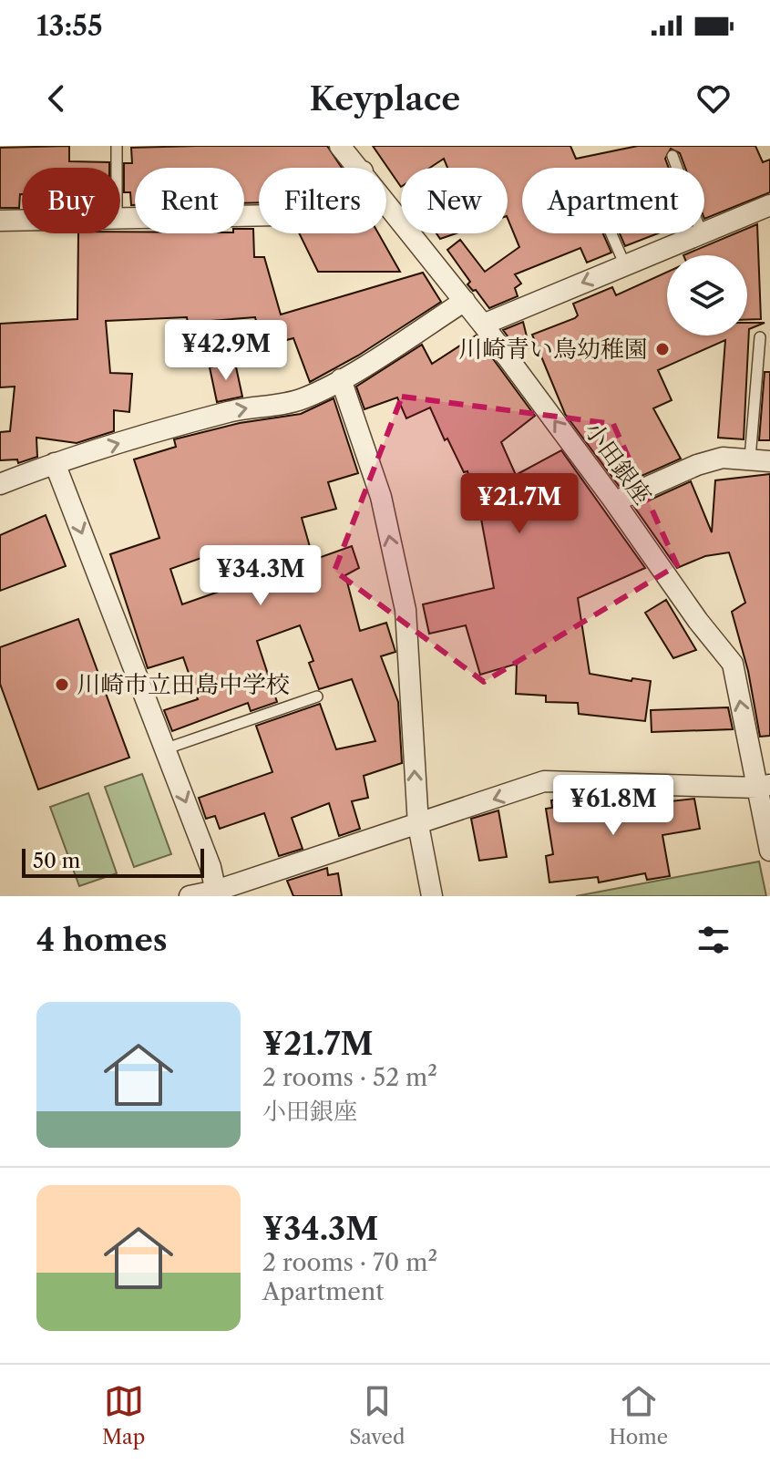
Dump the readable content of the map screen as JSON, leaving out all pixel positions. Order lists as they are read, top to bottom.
{
  "streets": {
    "street": ["小田銀座"]
  },
  "one_way": ["小田銀座"],
  "places": ["川崎青い鳥幼稚園", "川崎市立田島中学校"],
  "scale_bar": "50 m",
  "page": {
    "status": "13:55",
    "header": "Keyplace",
    "chip": [
      "Buy",
      "Rent",
      "Filters",
      "New",
      "Apartment"
    ],
    "price": [
      "¥42.9M",
      "¥21.7M",
      "¥34.3M",
      "¥61.8M"
    ],
    "scale": "50 m",
    "heading": "4 homes",
    "list": [
      {
        "name": "¥21.7M",
        "note": "2 rooms · 52 m² · 小田銀座"
      },
      {
        "name": "¥34.3M",
        "note": "2 rooms · 70 m² · Apartment"
      }
    ],
    "tabs": ["Map", "Saved", "Home"]
  }
}
